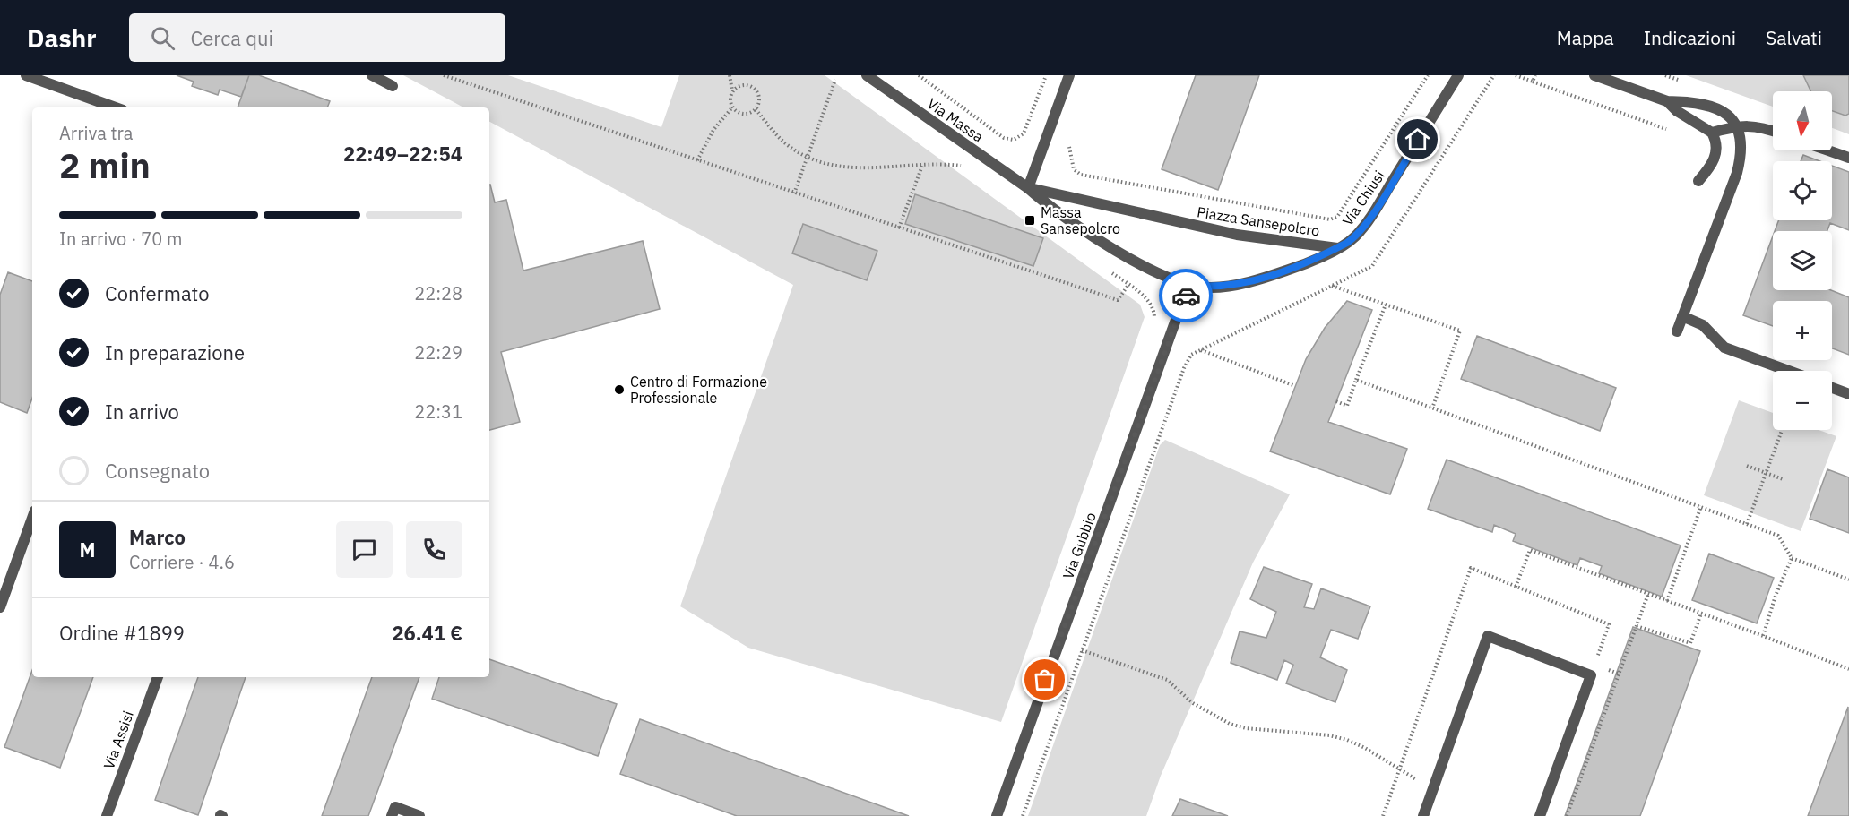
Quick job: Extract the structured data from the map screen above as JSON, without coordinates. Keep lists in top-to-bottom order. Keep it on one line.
{"streets":{"street":["Via Massa","Via Chiusi","Piazza Sansepolcro","Via Gubbio","Via Assisi"]},"crossings":[["Via Massa","Piazza Sansepolcro"],["Via Chiusi","Piazza Sansepolcro"],["Piazza Sansepolcro","Via Gubbio"]],"places":{"transit":["Massa Sansepolcro"],"other":["Centro di Formazione Professionale"]},"north":"bottom","page":{"header":"Dashr","search":"Cerca qui","nav":["Mappa","Indicazioni","Salvati"],"map_buttons":["+","−"],"heading":["2 min","Arriva tra","22:49–22:54"],"panel":["Marco","Corriere · 4.6","Ordine #1899","26.41 €"],"bar":"In arrivo · 70 m","list":[["Confermato","22:28"],["In preparazione","22:29"],["In arrivo","22:31"],"Consegnato"],"round":"M"}}
